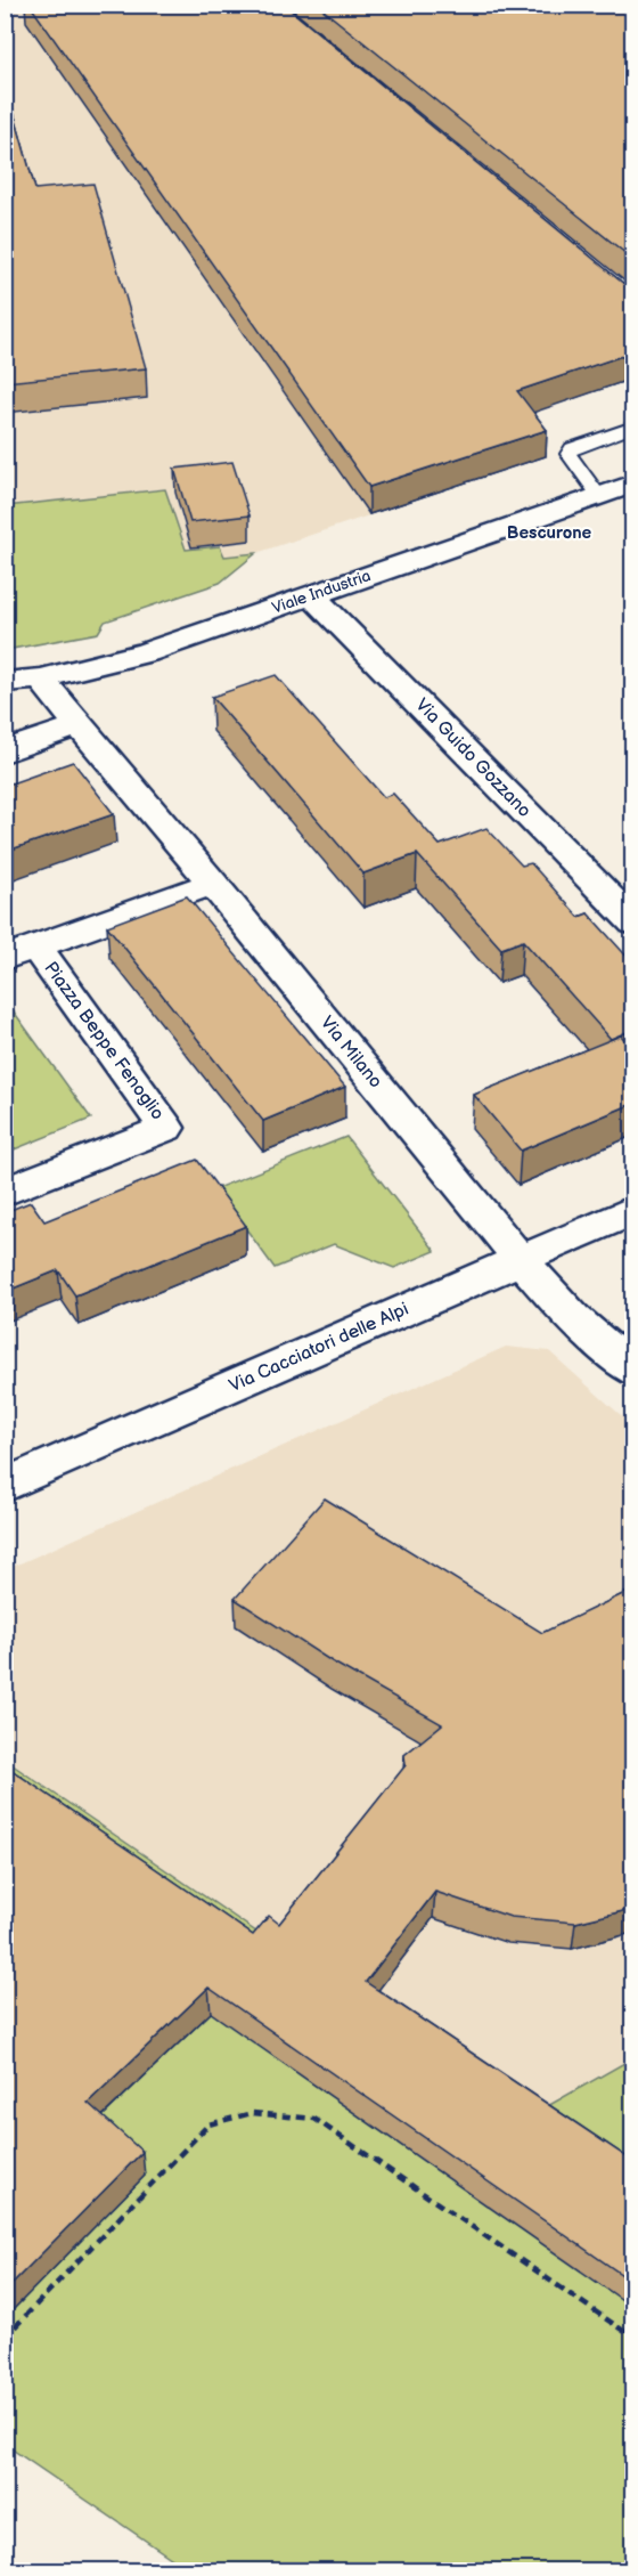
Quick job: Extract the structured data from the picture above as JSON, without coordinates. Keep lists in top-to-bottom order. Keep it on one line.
{"streets":{"street":["Viale Industria","Via Guido Gozzano","Piazza Beppe Fenoglio","Via Milano","Via Cacciatori delle Alpi"]},"crossings":[["Viale Industria","Via Guido Gozzano"],["Viale Industria","Via Milano"],["Piazza Beppe Fenoglio","Via Milano"],["Via Milano","Via Cacciatori delle Alpi"]],"districts":["Bescurone"]}
